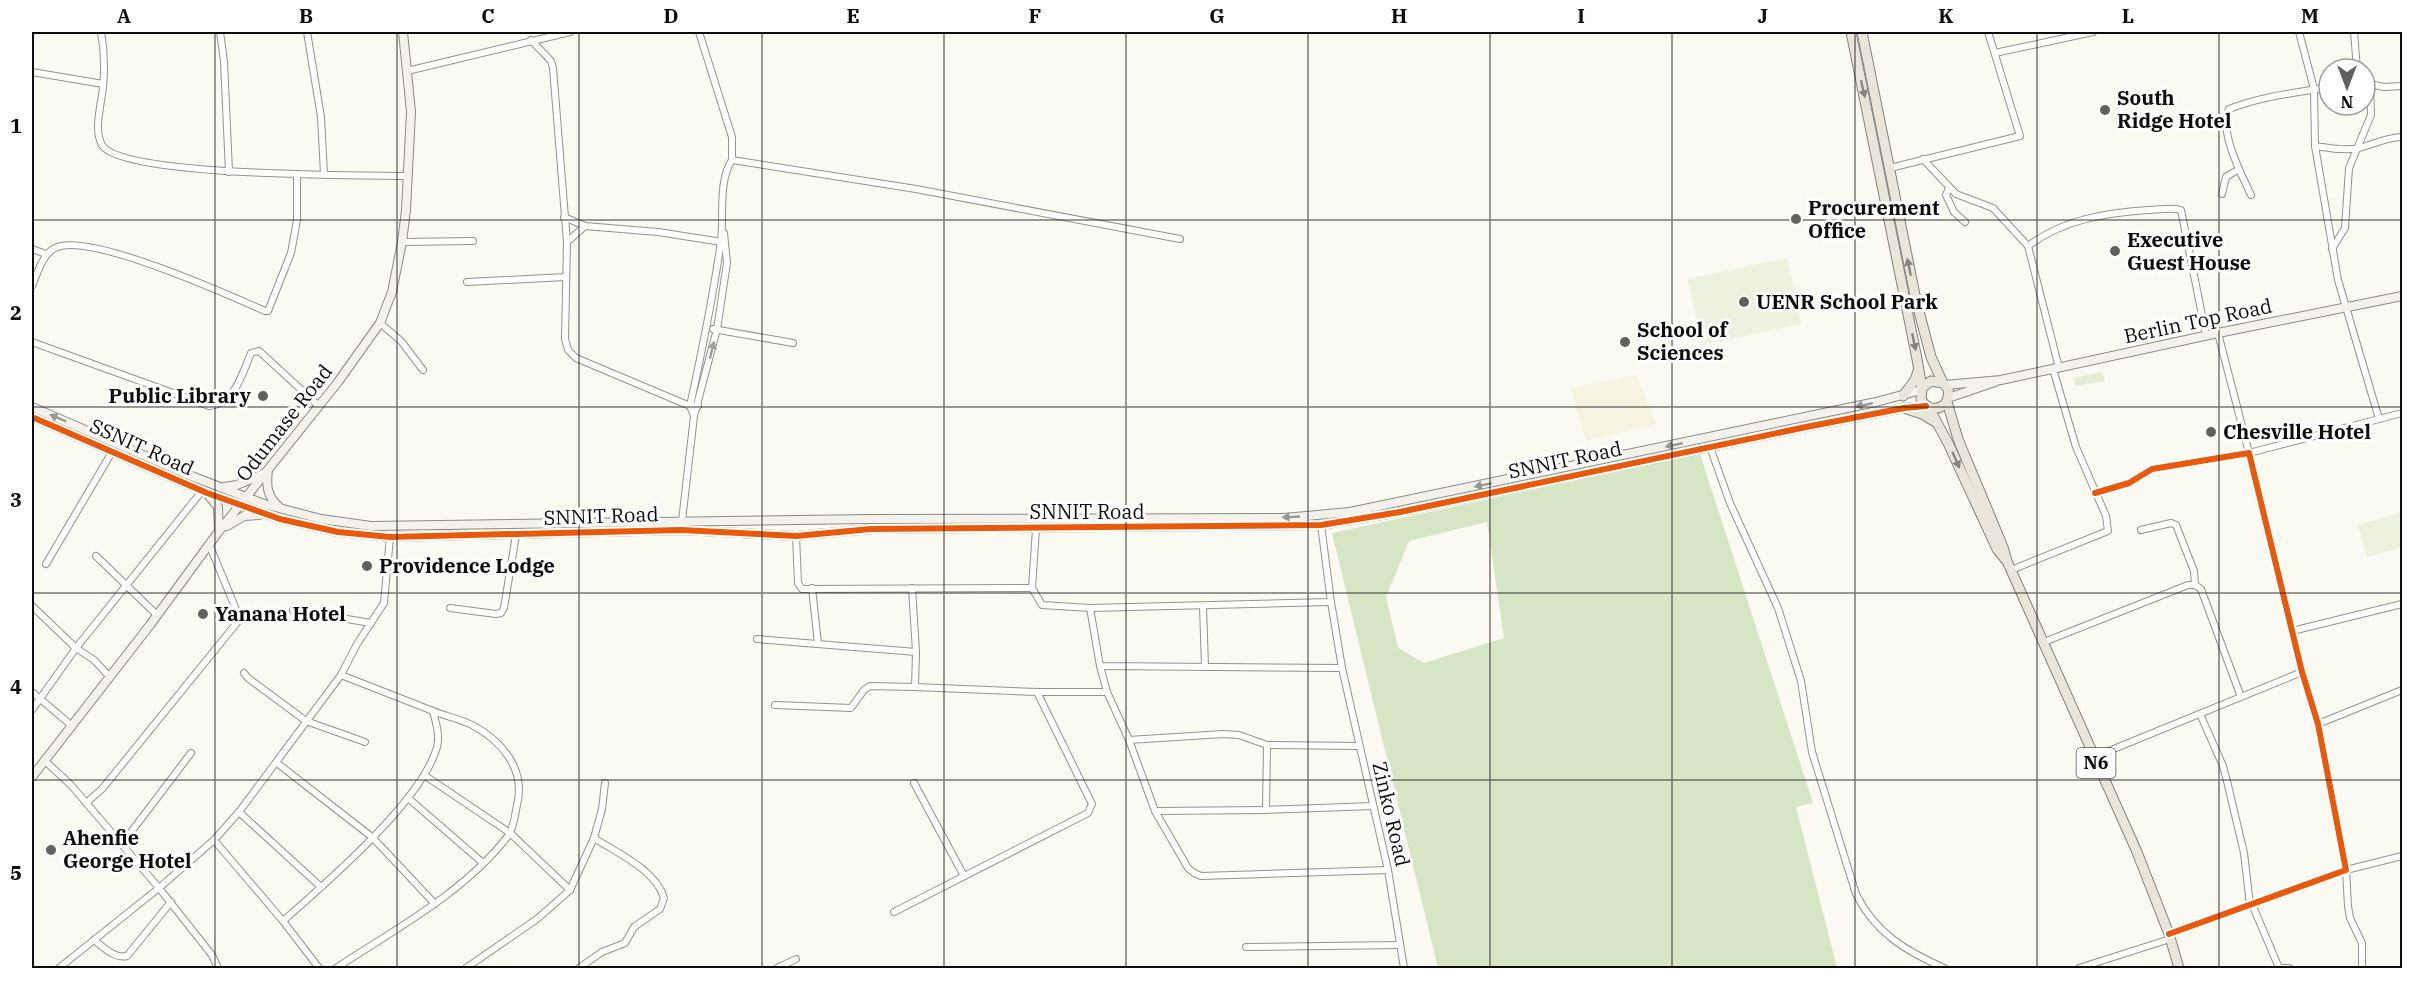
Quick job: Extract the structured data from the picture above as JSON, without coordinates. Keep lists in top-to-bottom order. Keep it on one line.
{"streets":{"main road":["N6"],"street":["Berlin Top Road","Odumase Road","SSNIT Road","SNNIT Road","Zinko Road"]},"crossings":[["Odumase Road","SSNIT Road"],["Odumase Road","SNNIT Road"],["SSNIT Road","SNNIT Road"],["SNNIT Road","N6"],["SNNIT Road","Zinko Road"]],"places":["South Ridge Hotel","Procurement Office","Executive Guest House","UENR School Park","School of Sciences","Public Library","Chesville Hotel","Providence Lodge","Yanana Hotel","Ahenfie George Hotel"],"north":"bottom","grid":{"columns":["A","B","C","D","E","F","G","H","I","J","K","L","M"],"rows":["1","2","3","4","5"]}}
